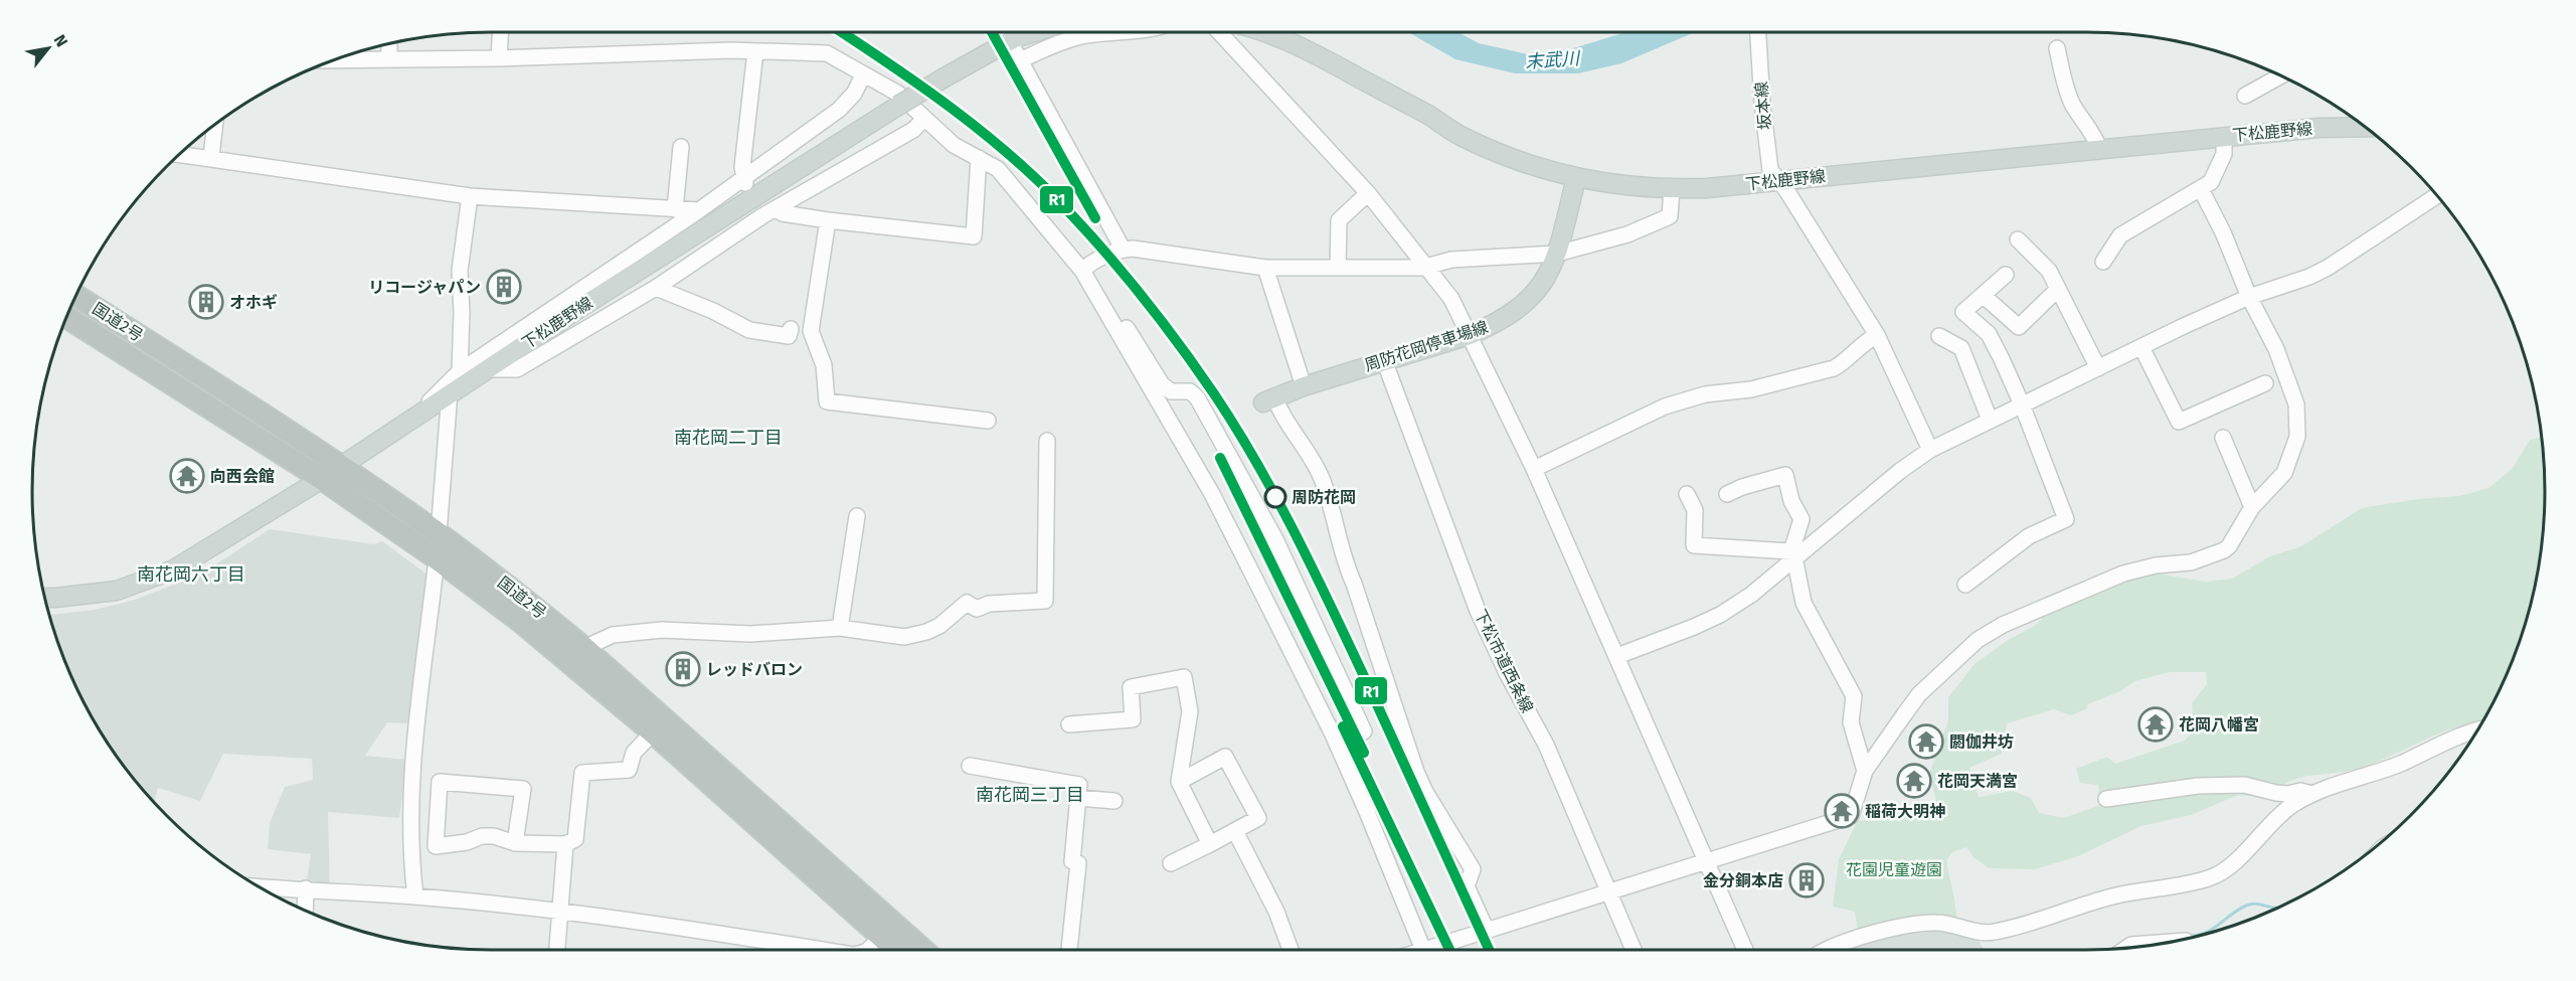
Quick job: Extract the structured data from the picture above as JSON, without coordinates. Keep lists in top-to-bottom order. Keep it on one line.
{"streets":{"highway":["国道2号"],"main road":["下松鹿野線","周防花岡停車場線"],"street":["坂本線","下松市道西条線"]},"crossings":[["坂本線","下松鹿野線"],["下松鹿野線","国道2号"],["下松鹿野線","周防花岡停車場線"],["周防花岡停車場線","下松市道西条線"]],"districts":["南花岡二丁目","南花岡六丁目","南花岡三丁目"],"water":["末武川"],"parks":["花園児童遊園"],"places":{"building":["リコージャパン","オホギ","レッドバロン","金分銅本店"],"temple":["向西会館","花岡八幡宮","閼伽井坊","花岡天満宮","稲荷大明神"],"other":["周防花岡"]},"lines":["transit line R1"],"north":"top right"}
